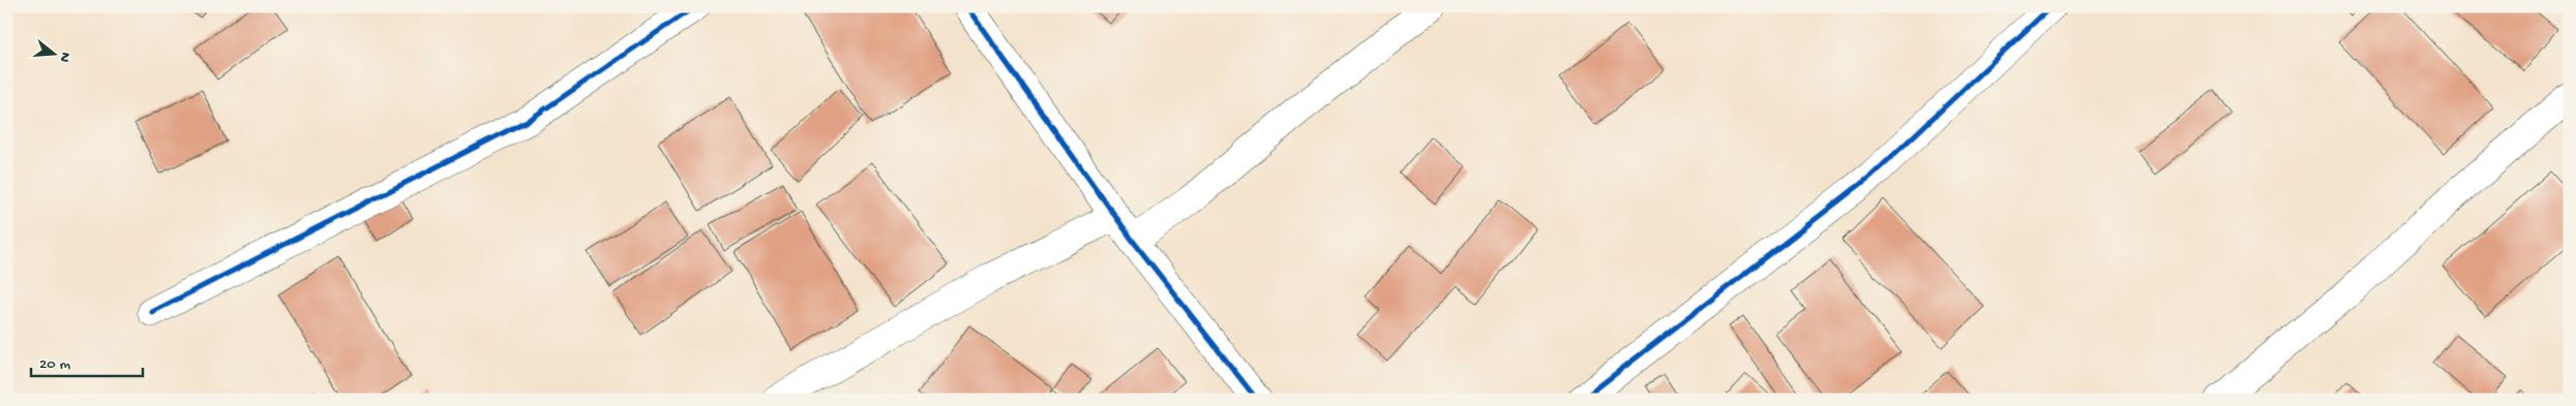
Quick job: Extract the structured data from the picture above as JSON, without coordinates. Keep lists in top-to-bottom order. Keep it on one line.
{"scale_bar":"20 m","north":"right"}
